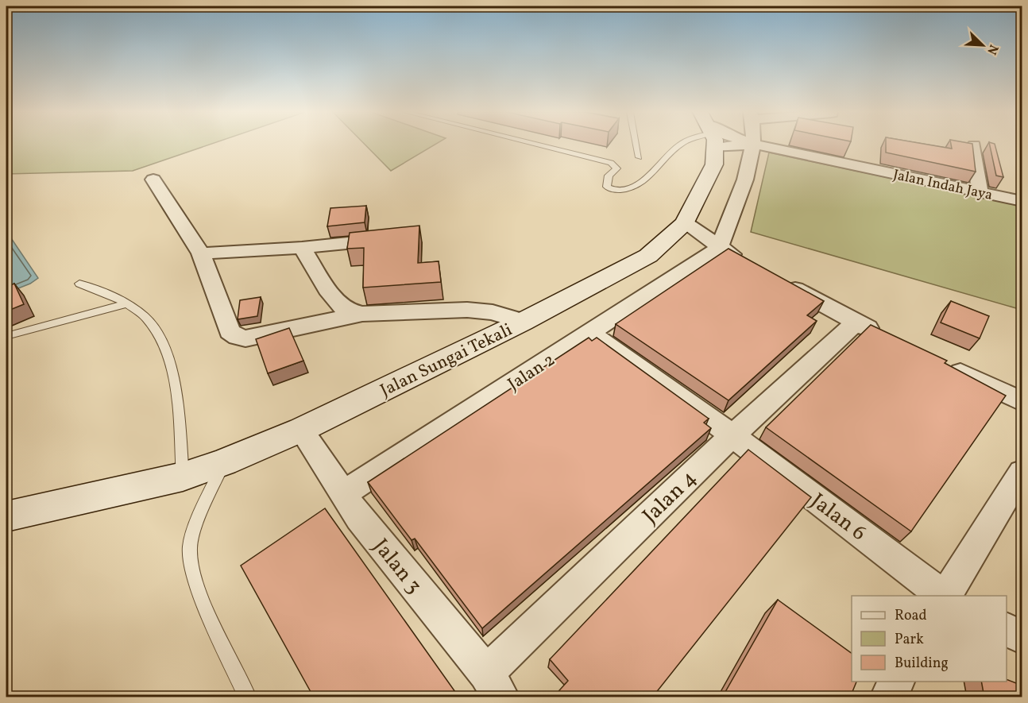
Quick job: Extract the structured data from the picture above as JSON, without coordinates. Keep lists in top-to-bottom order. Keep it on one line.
{"streets":{"street":["Jalan Indah Jaya","Jalan Sungai Tekali","Jalan 2","Jalan 4","Jalan 6","Jalan 3"]},"crossings":[["Jalan Sungai Tekali","Jalan 3"],["Jalan 2","Jalan 6"],["Jalan 2","Jalan 3"],["Jalan 4","Jalan 6"],["Jalan 4","Jalan 3"]],"legend":["Road","Park","Building"],"north":"bottom right"}
